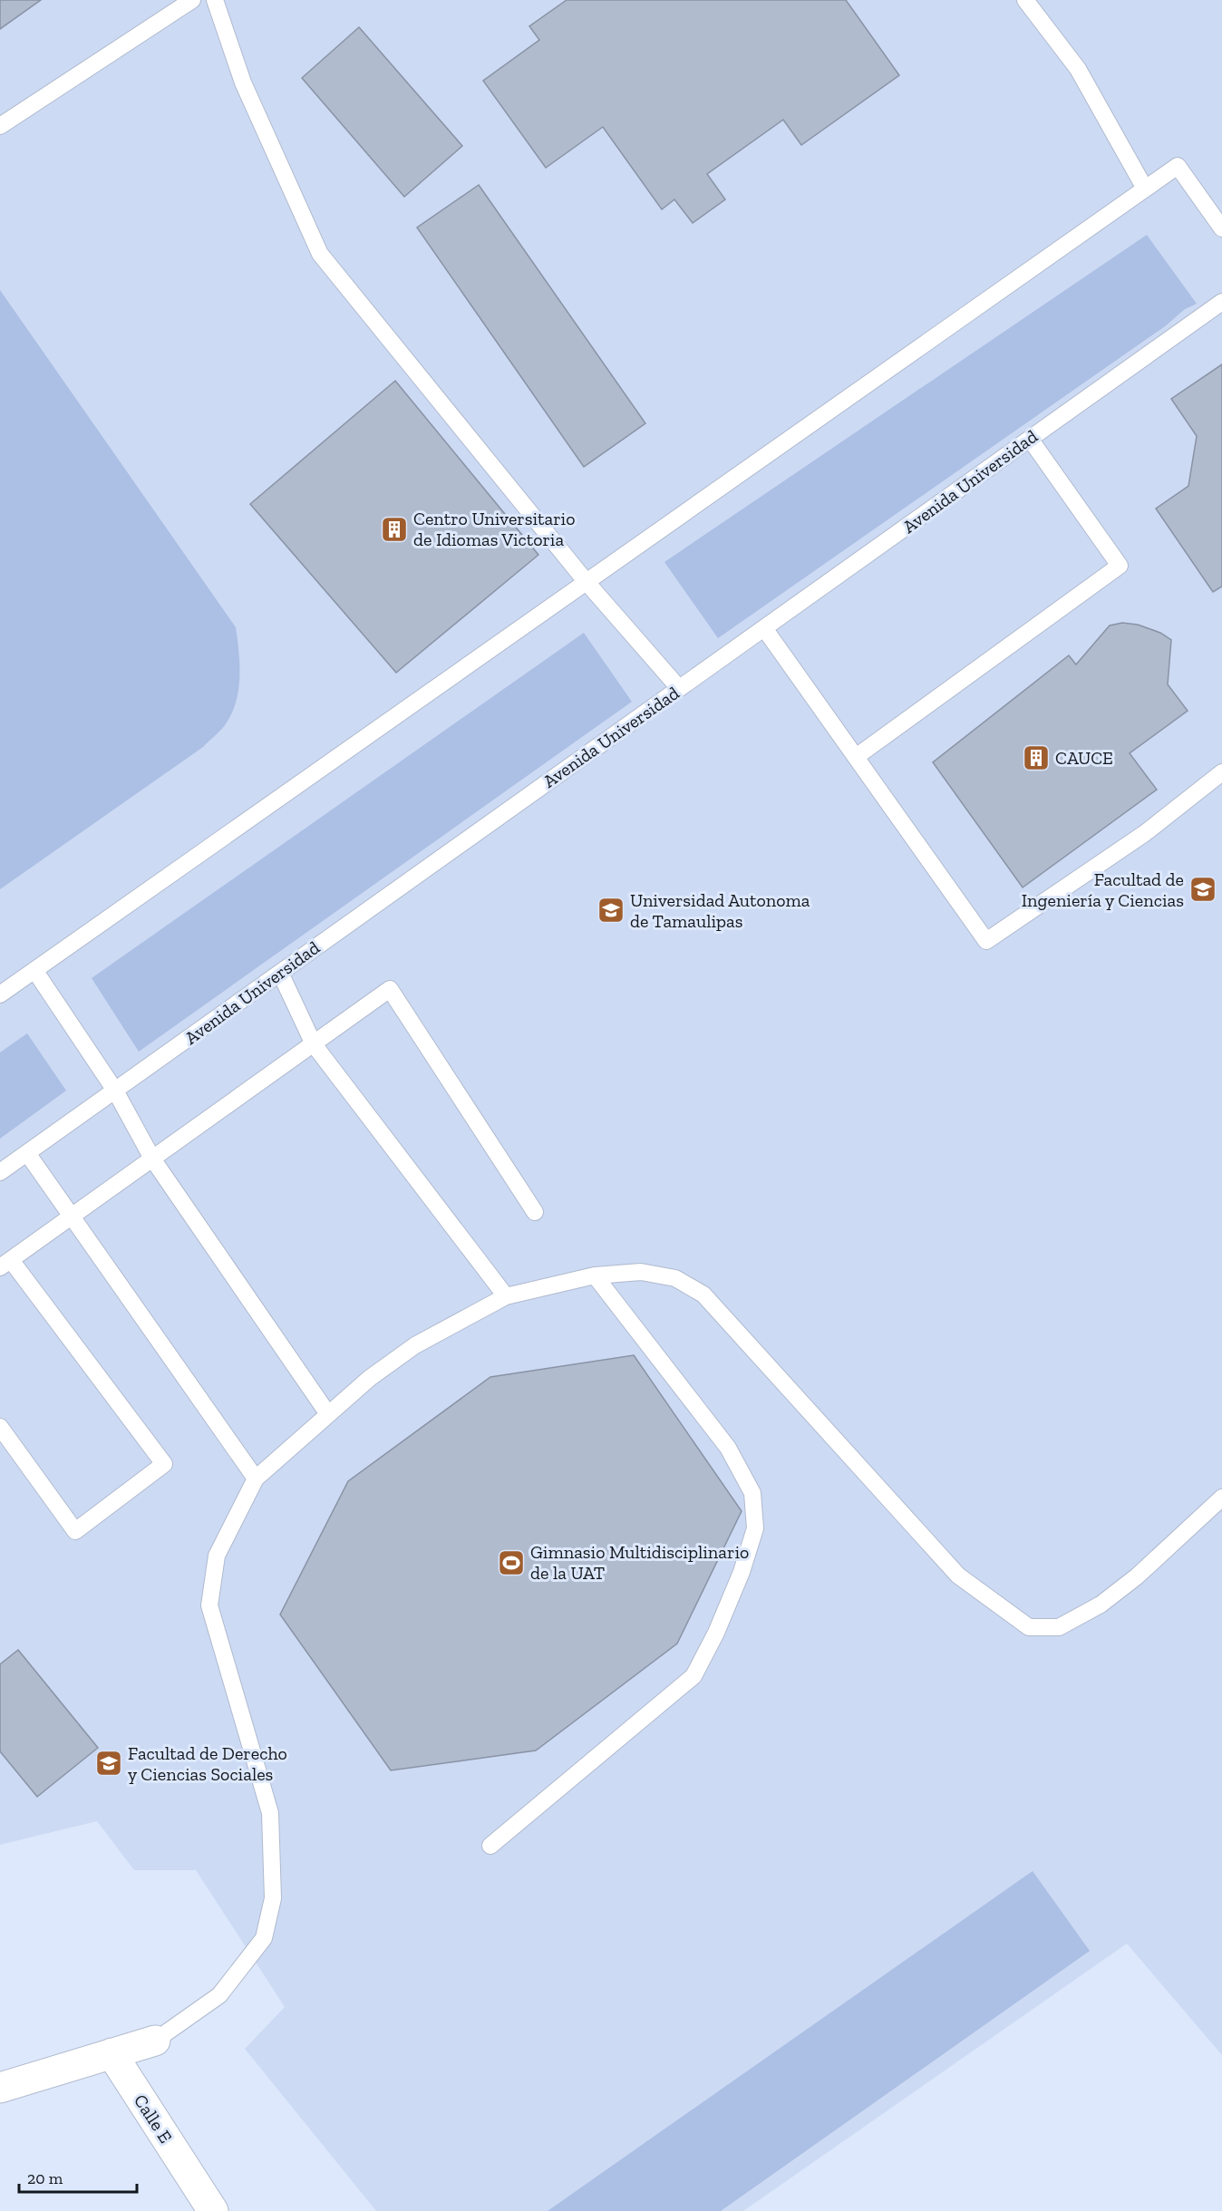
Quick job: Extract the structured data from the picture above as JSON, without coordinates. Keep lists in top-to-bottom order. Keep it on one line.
{"streets":{"street":["Calle E"],"lane":["Avenida Universidad"]},"places":{"building":["Centro Universitario de Idiomas Victoria","CAUCE"],"school or university":["Facultad de Ingeniería y Ciencias","Universidad Autonoma de Tamaulipas","Facultad de Derecho y Ciencias Sociales"],"sports":["Gimnasio Multidisciplinario de la UAT"]},"scale_bar":"20 m"}
